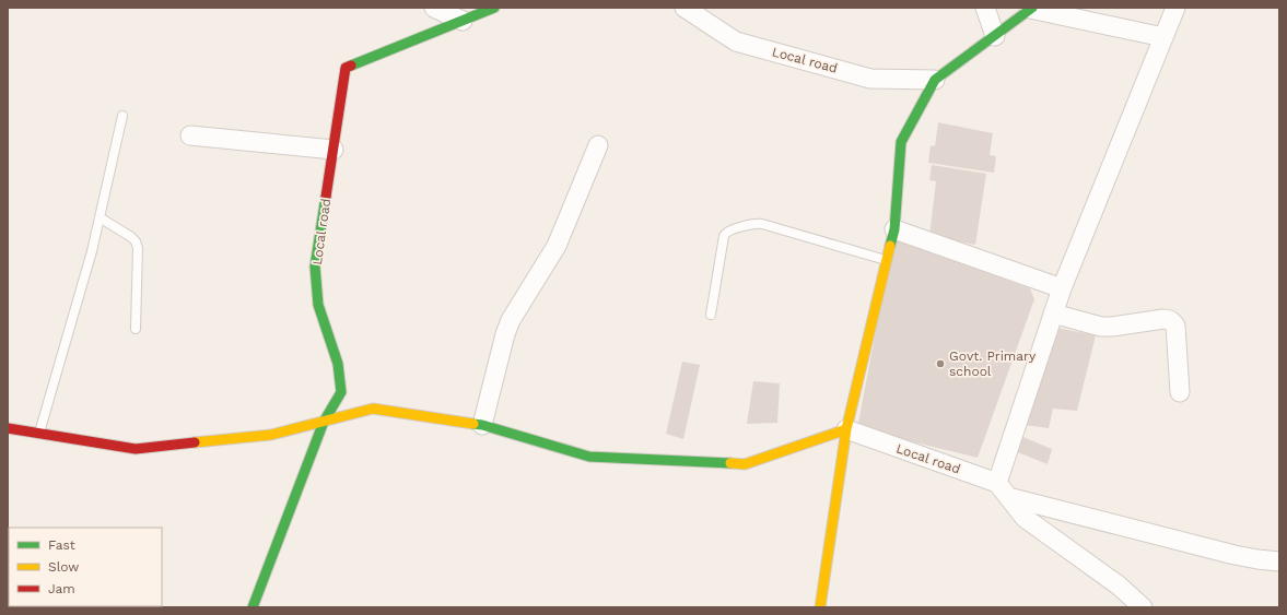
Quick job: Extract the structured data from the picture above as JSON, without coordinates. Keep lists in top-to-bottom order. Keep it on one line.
{"streets":{"street":["Local road"]},"places":["Govt. Primary school"],"legend":["Fast","Slow","Jam"]}
